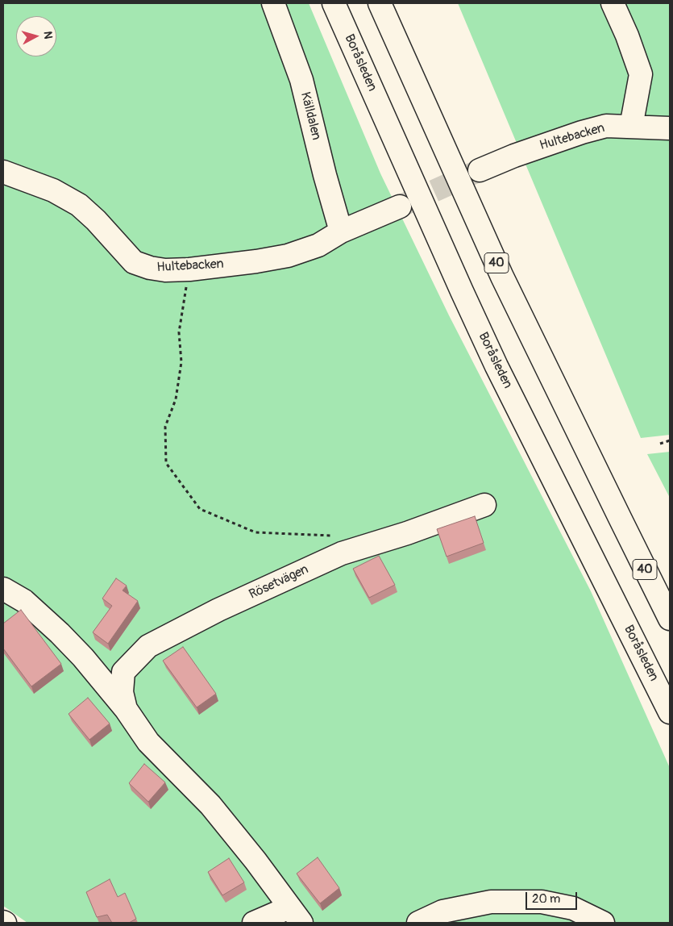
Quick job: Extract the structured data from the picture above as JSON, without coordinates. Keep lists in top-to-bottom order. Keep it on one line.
{"streets":{"main road":["Boråsleden","Källdalen","Hultebacken","40","Rösetvägen"]},"crossings":[["Källdalen","Hultebacken"]],"scale_bar":"20 m","north":"right"}
